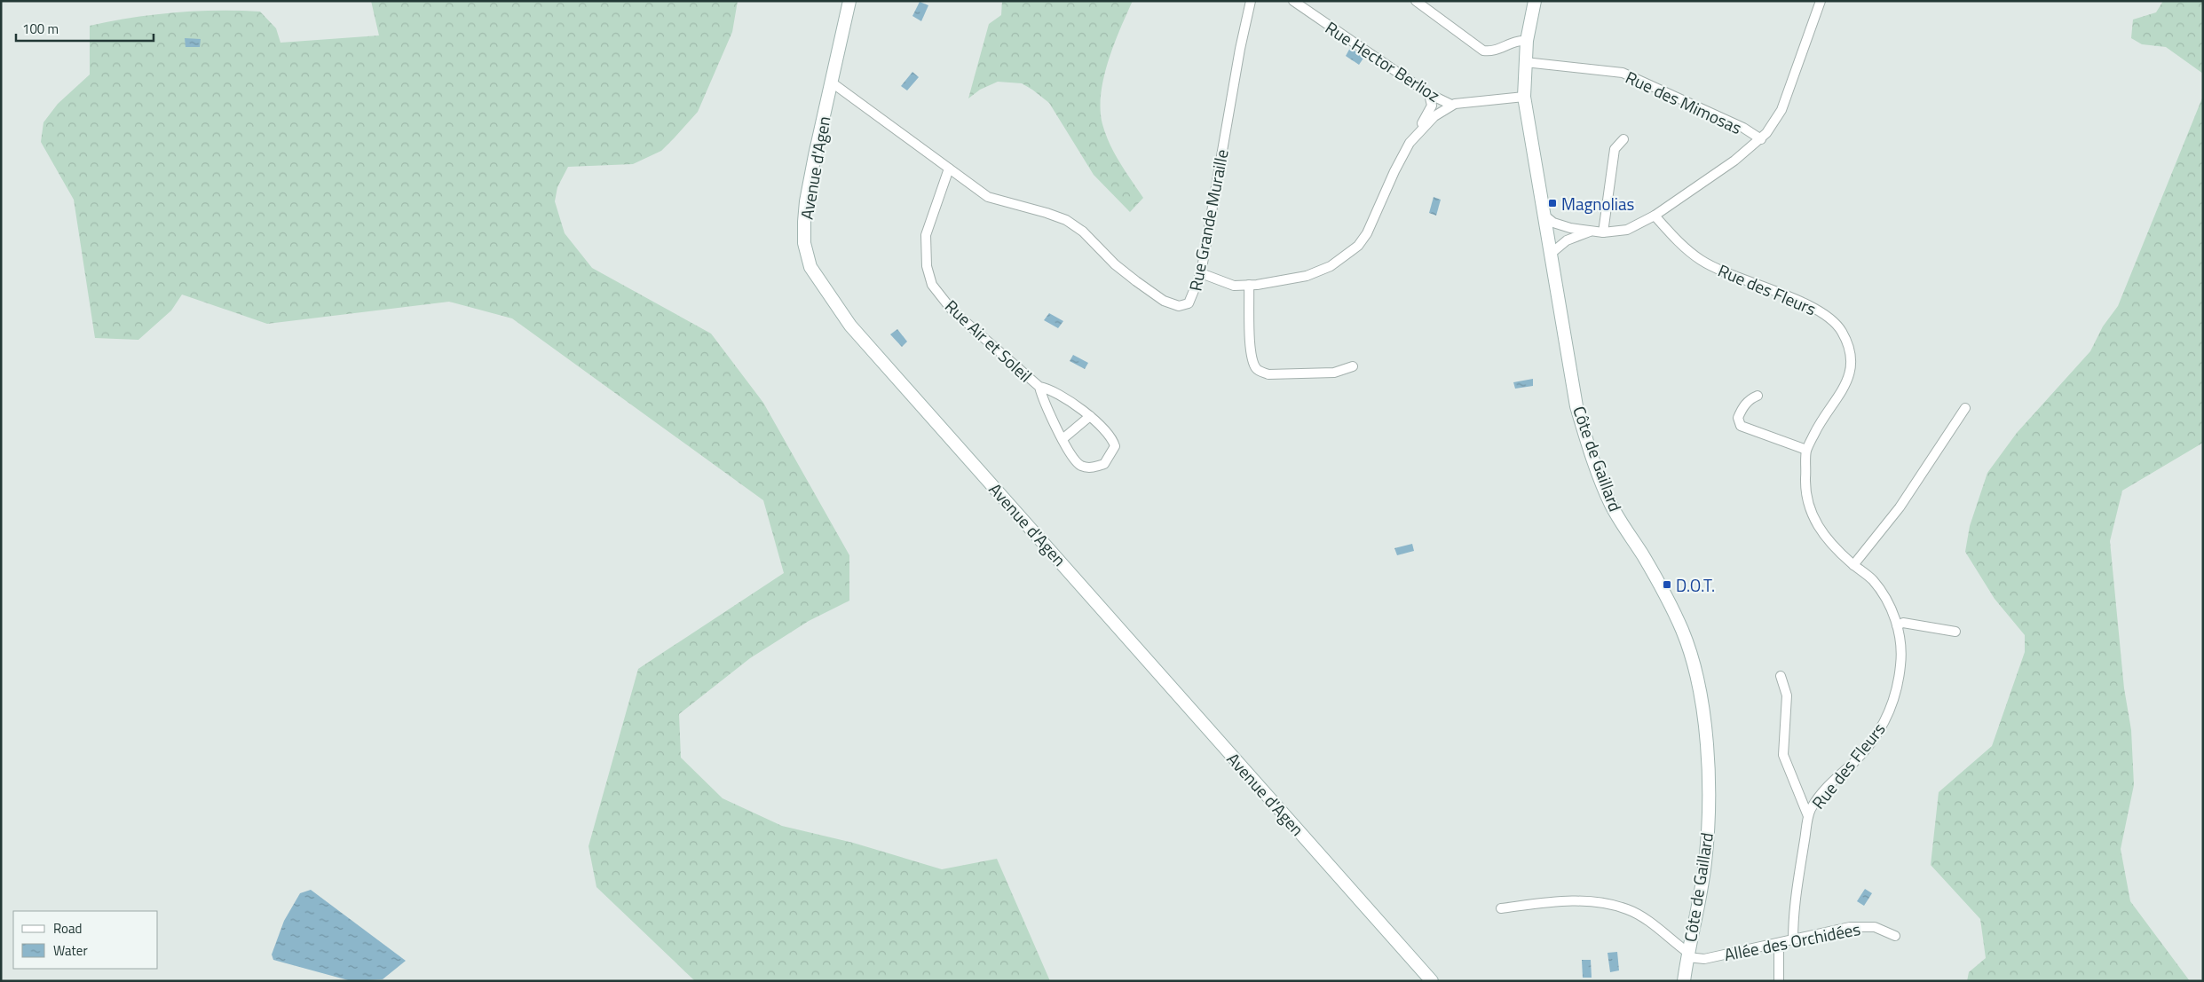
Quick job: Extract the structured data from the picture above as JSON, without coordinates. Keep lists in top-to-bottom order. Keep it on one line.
{"streets":{"main road":["Avenue d'Agen","Côte de Gaillard"],"street":["Rue Hector Berlioz","Rue des Mimosas","Rue Grande Muraille","Rue des Fleurs","Rue Air et Soleil","Allée des Orchidées"]},"crossings":[["Rue des Mimosas","Côte de Gaillard"],["Avenue d'Agen","Rue Grande Muraille"],["Rue Grande Muraille","Rue Air et Soleil"],["Rue des Fleurs","Allée des Orchidées"],["Côte de Gaillard","Allée des Orchidées"]],"places":{"transit":["Magnolias","D.O.T."]},"legend":["Road","Water"],"scale_bar":"100 m"}
